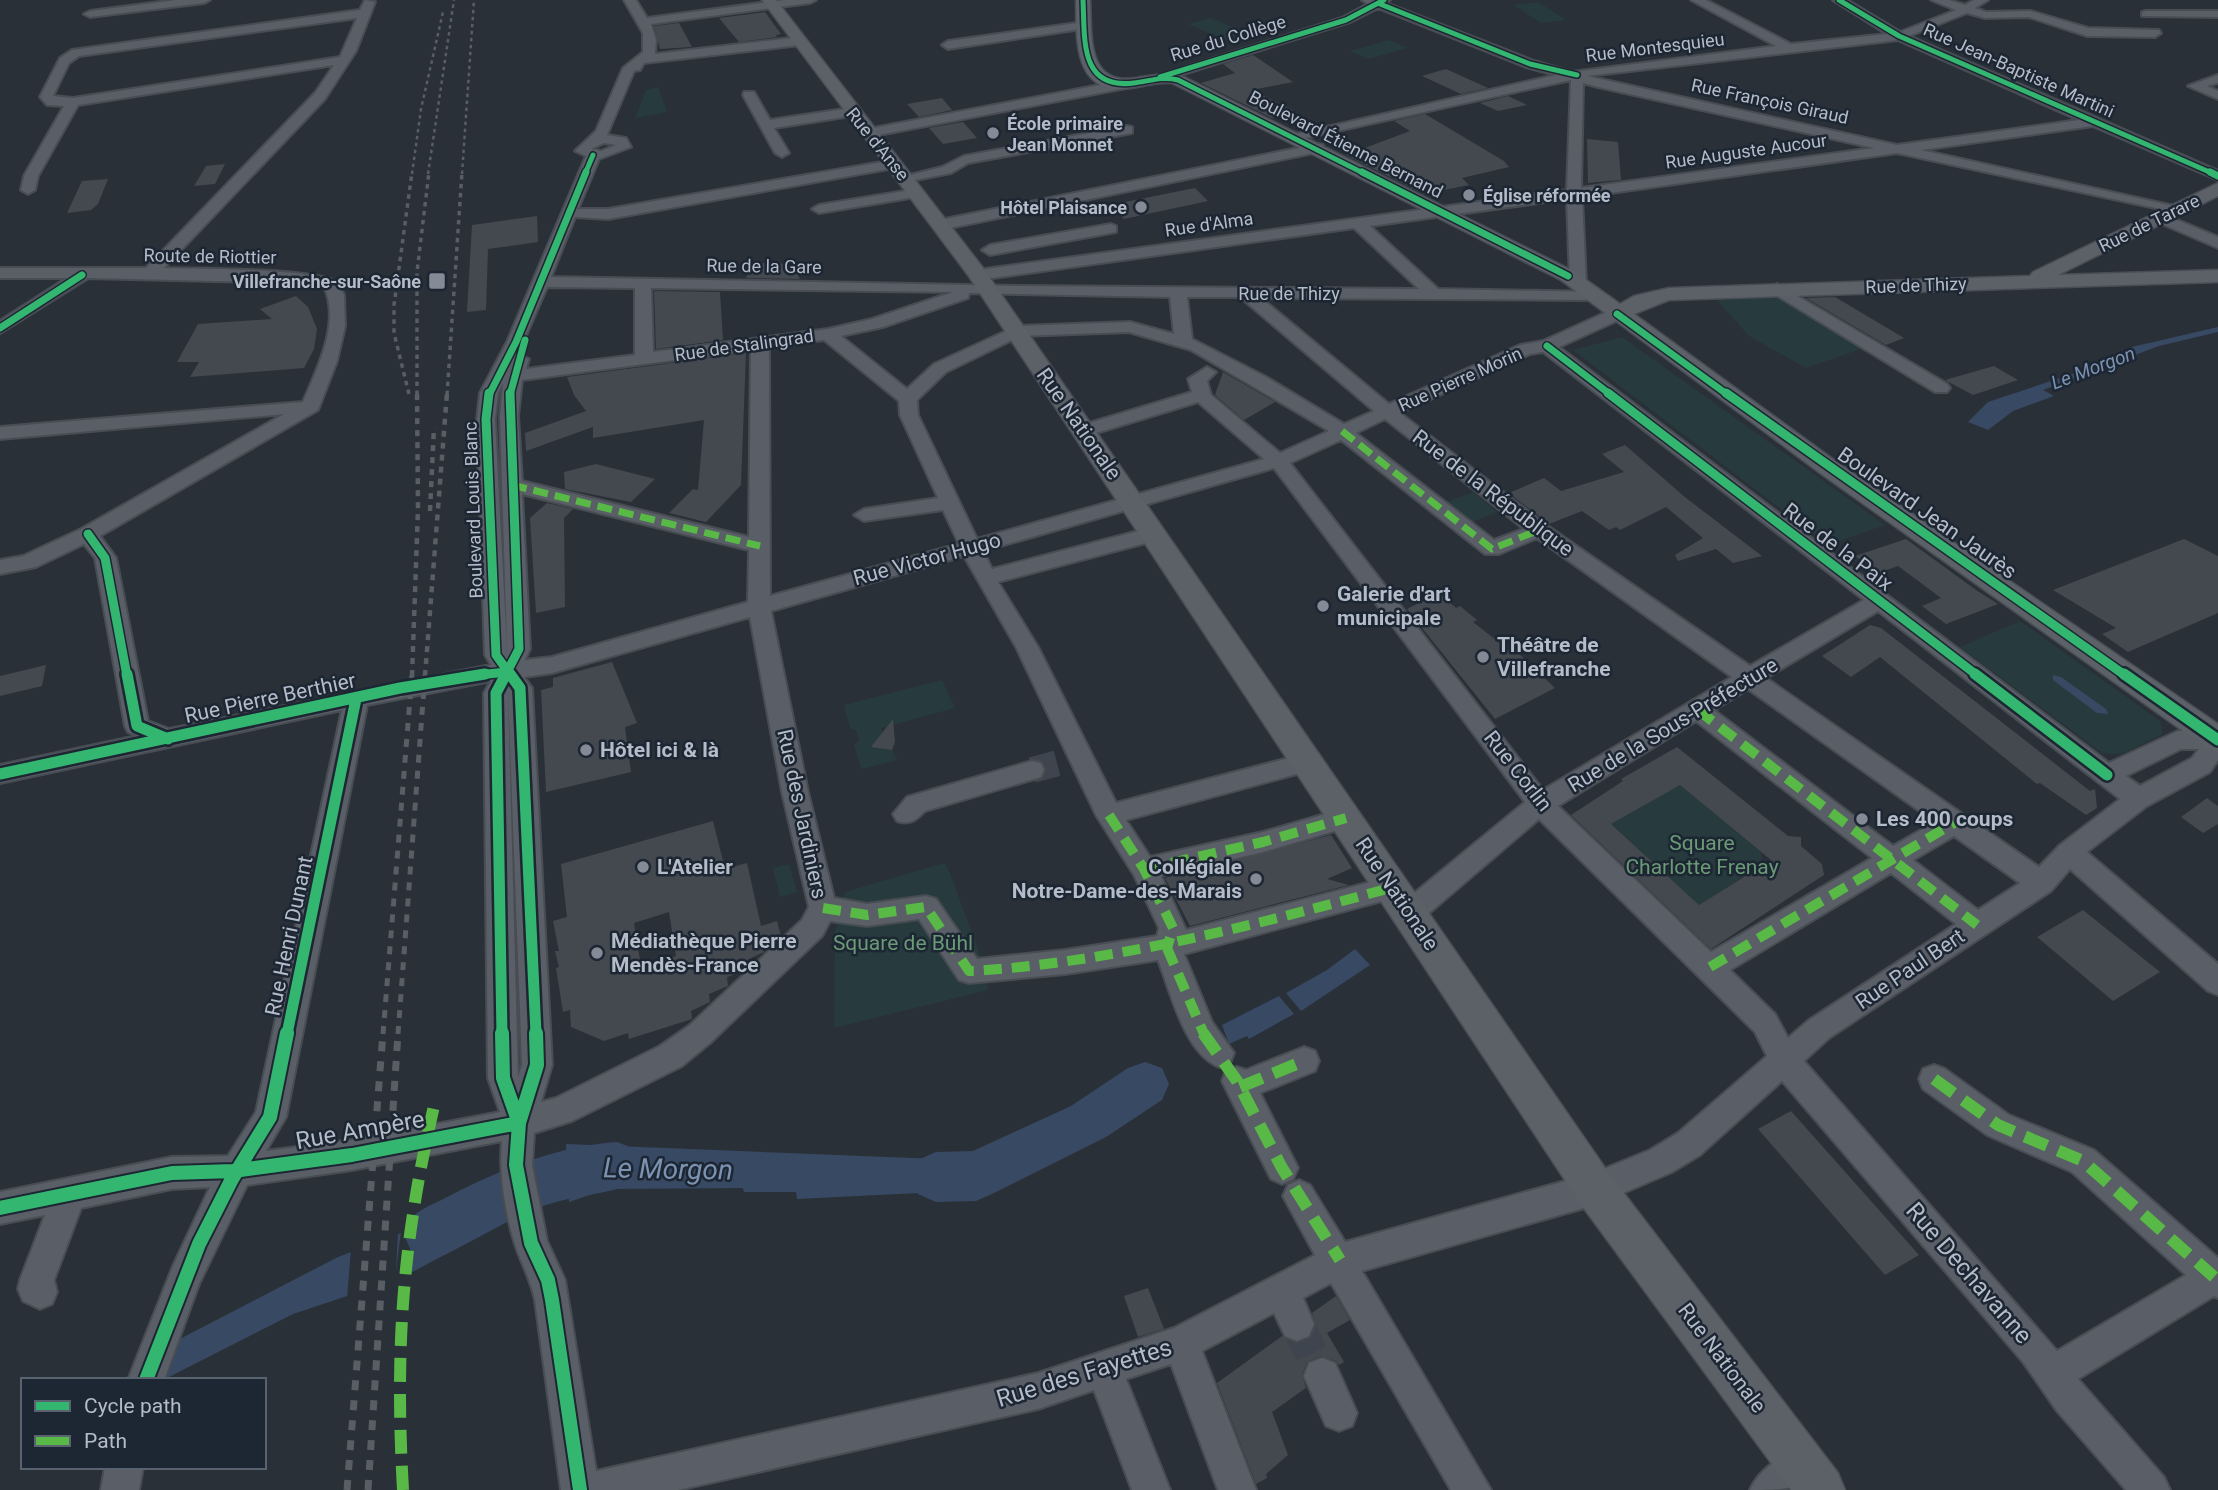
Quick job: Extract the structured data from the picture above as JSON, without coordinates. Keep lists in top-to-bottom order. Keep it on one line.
{"streets":{"main road":["Rue d'Anse","Boulevard Étienne Bernand","Rue de Tarare","Rue de Thizy","Rue Nationale","Boulevard Jean Jaurès"],"street":["Rue du Collège","Rue Montesquieu","Rue Jean-Baptiste Martini","Rue François Giraud","Rue Auguste Aucour","Rue d'Alma","Route de Riottier","Rue de la Gare","Rue de Stalingrad","Rue Pierre Morin","Rue de la République","Boulevard Louis Blanc","Rue de la Paix","Rue Victor Hugo","Rue Pierre Berthier","Rue de la Sous-Préfecture","Rue Corlin","Rue des Jardiniers","Rue Henri Dunant","Rue Paul Bert","Rue Ampère","Rue Dechavanne","Rue des Fayettes"]},"crossings":[["Rue du Collège","Rue François Giraud"],["Rue du Collège","Boulevard Étienne Bernand"],["Rue Montesquieu","Rue Jean-Baptiste Martini"],["Rue Montesquieu","Rue François Giraud"],["Rue Montesquieu","Boulevard Étienne Bernand"],["Rue Jean-Baptiste Martini","Rue Auguste Aucour"],["Rue François Giraud","Rue Auguste Aucour"],["Rue François Giraud","Rue de Tarare"],["Rue d'Anse","Rue d'Alma"],["Rue d'Anse","Rue de la Gare"],["Rue d'Anse","Rue de Thizy"],["Rue d'Anse","Rue de Stalingrad"],["Rue d'Anse","Rue Nationale"],["Boulevard Étienne Bernand","Rue Auguste Aucour"],["Boulevard Étienne Bernand","Rue d'Alma"],["Boulevard Étienne Bernand","Rue de Thizy"],["Boulevard Étienne Bernand","Rue Pierre Morin"],["Boulevard Étienne Bernand","Boulevard Jean Jaurès"],["Rue Auguste Aucour","Rue d'Alma"],["Rue de Tarare","Rue de Thizy"],["Rue d'Alma","Rue de la Gare"],["Rue d'Alma","Rue de Thizy"],["Rue d'Alma","Rue de Stalingrad"],["Rue d'Alma","Rue Nationale"],["Rue de la Gare","Rue de Thizy"],["Rue de la Gare","Rue de Stalingrad"],["Rue de la Gare","Rue Nationale"],["Rue de la Gare","Boulevard Louis Blanc"],["Rue de Thizy","Rue de Stalingrad"],["Rue de Thizy","Rue Pierre Morin"],["Rue de Thizy","Rue Nationale"],["Rue de Thizy","Rue de la République"],["Rue de Thizy","Boulevard Jean Jaurès"],["Rue de Stalingrad","Rue Nationale"],["Rue de Stalingrad","Boulevard Louis Blanc"],["Rue de Stalingrad","Rue des Jardiniers"],["Rue Pierre Morin","Rue de la République"],["Rue Pierre Morin","Boulevard Jean Jaurès"],["Rue Pierre Morin","Rue de la Paix"],["Rue Pierre Morin","Rue Victor Hugo"],["Rue Nationale","Rue Victor Hugo"],["Rue Nationale","Rue de la Sous-Préfecture"],["Rue Nationale","Rue Paul Bert"],["Rue Nationale","Rue des Fayettes"],["Rue de la République","Rue de la Sous-Préfecture"],["Rue de la République","Rue Paul Bert"],["Boulevard Louis Blanc","Rue Victor Hugo"],["Boulevard Louis Blanc","Rue Pierre Berthier"],["Boulevard Louis Blanc","Rue des Jardiniers"],["Boulevard Louis Blanc","Rue Ampère"],["Boulevard Jean Jaurès","Rue Paul Bert"],["Rue de la Paix","Rue de la Sous-Préfecture"],["Rue de la Paix","Rue Paul Bert"],["Rue Victor Hugo","Rue Pierre Berthier"],["Rue Victor Hugo","Rue Corlin"],["Rue Victor Hugo","Rue des Jardiniers"],["Rue Pierre Berthier","Rue Henri Dunant"],["Rue de la Sous-Préfecture","Rue Corlin"],["Rue Corlin","Rue Paul Bert"],["Rue Corlin","Rue Dechavanne"],["Rue des Jardiniers","Rue Ampère"],["Rue Henri Dunant","Rue Ampère"],["Rue Paul Bert","Rue Dechavanne"],["Rue Paul Bert","Rue des Fayettes"]],"water":["Le Morgon"],"parks":["Square Charlotte Frenay","Square de Bühl"],"places":{"other":["École primaire Jean Monnet","Église réformée","Hôtel Plaisance","Galerie d'art municipale","Théâtre de Villefranche","Hôtel ici & là","Les 400 coups","L'Atelier","Collégiale Notre-Dame-des-Marais","Médiathèque Pierre Mendès-France"],"transit":["Villefranche-sur-Saône"]},"legend":["Cycle path","Path"]}
